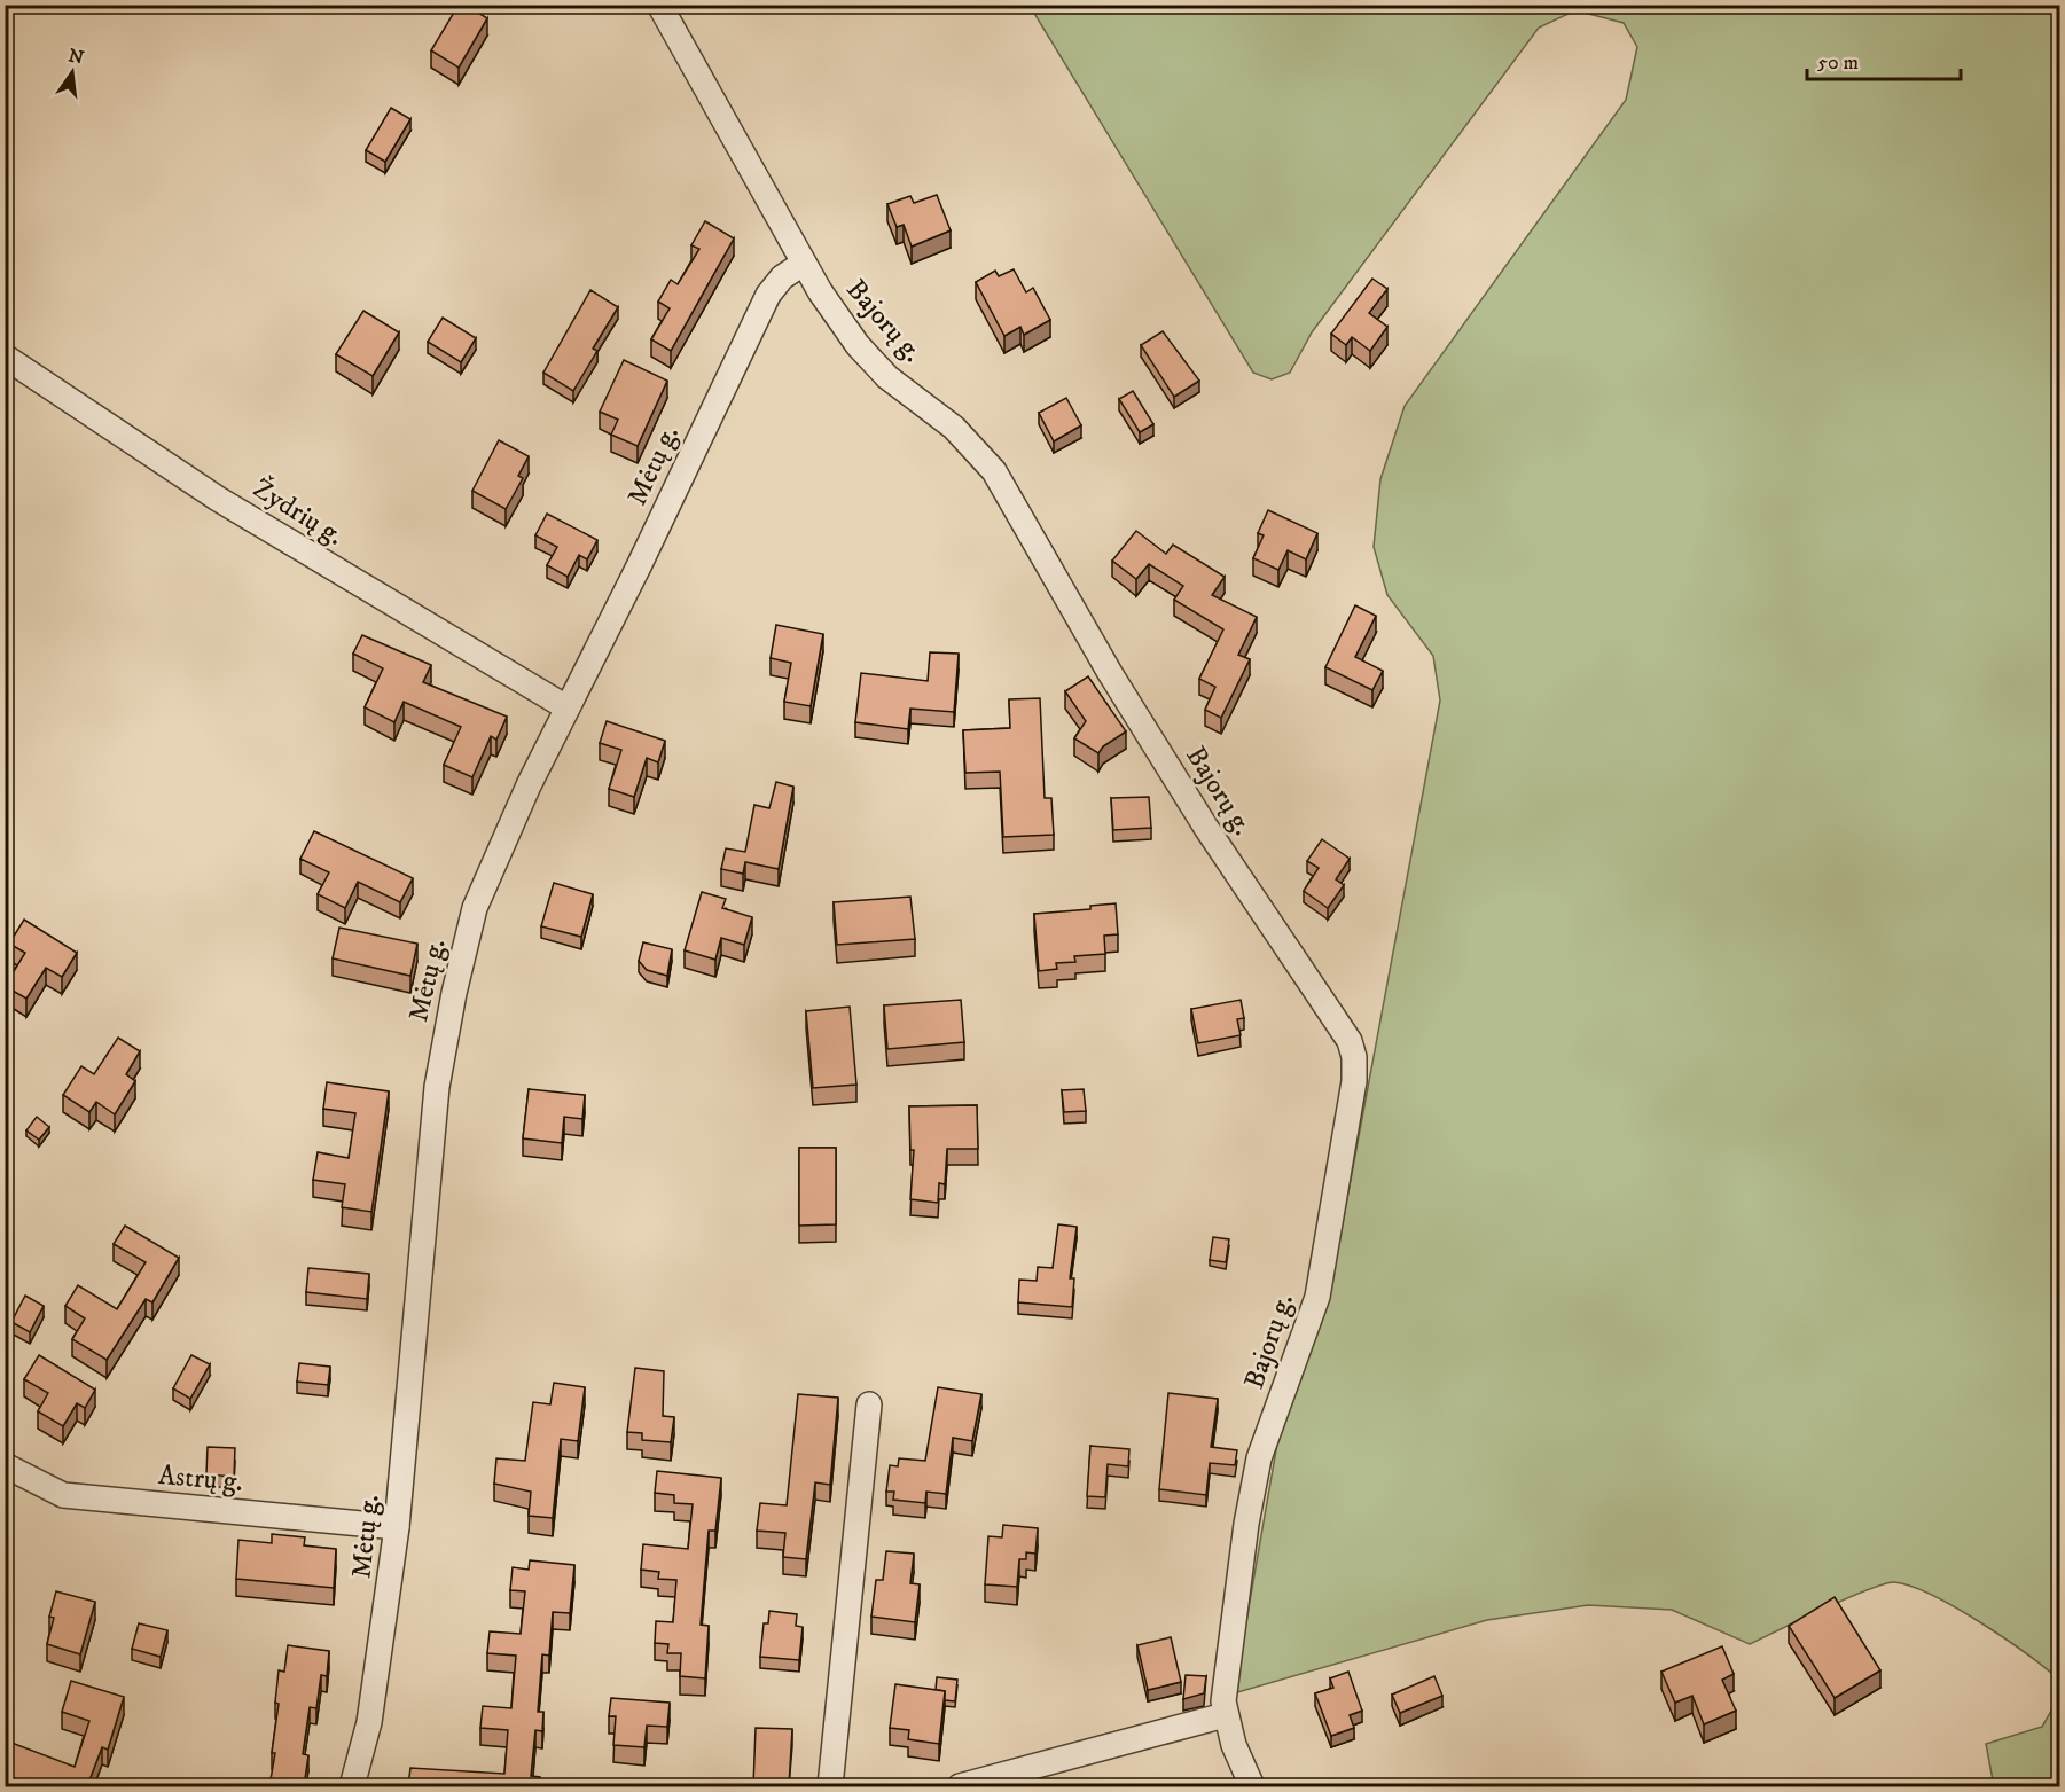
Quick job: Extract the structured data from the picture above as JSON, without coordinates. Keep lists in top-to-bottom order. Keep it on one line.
{"streets":{"street":["Bajorų g.","Mėtų g.","Žydrių g.","Astrų g."]},"crossings":[["Bajorų g.","Mėtų g."],["Mėtų g.","Žydrių g."],["Mėtų g.","Astrų g."]],"scale_bar":"50 m","north":"top"}
